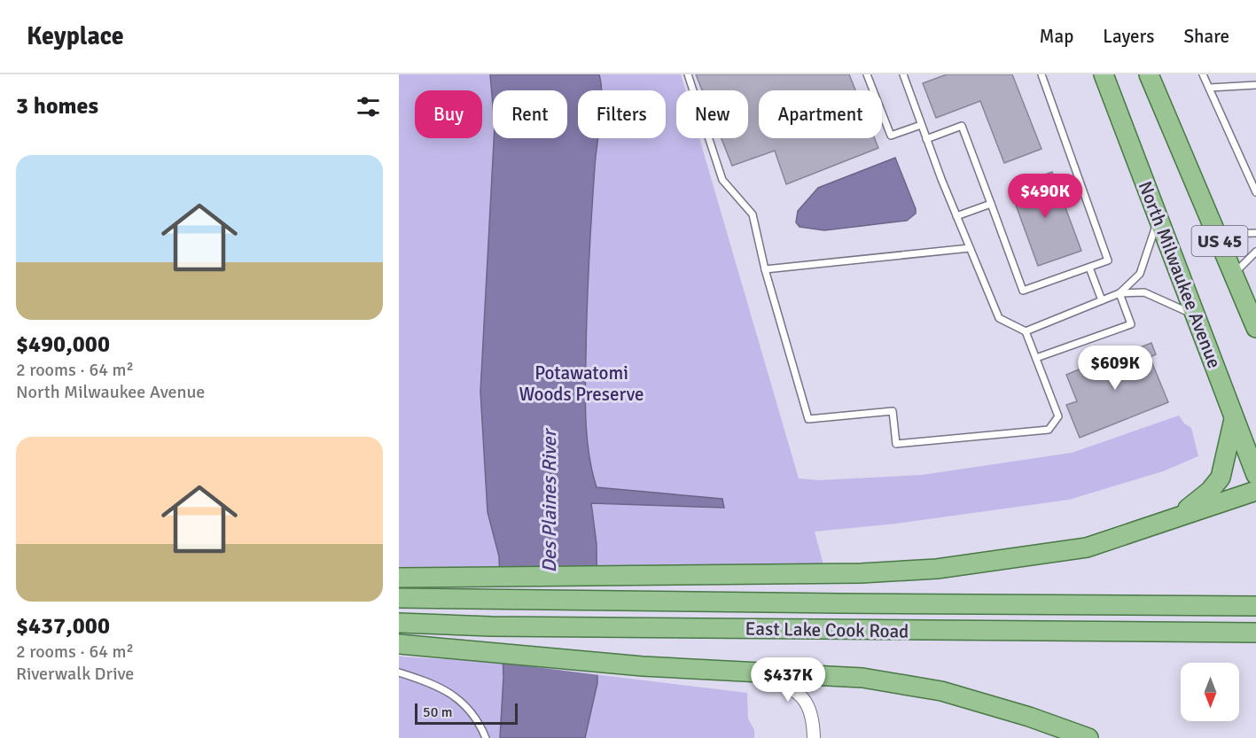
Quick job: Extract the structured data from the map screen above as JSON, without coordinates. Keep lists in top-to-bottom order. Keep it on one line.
{"streets":{"main road":["US 45","North Milwaukee Avenue","East Lake Cook Road"]},"water":["Des Plaines River"],"parks":["Potawatomi Woods Preserve"],"scale_bar":"50 m","north":"bottom","page":{"header":"Keyplace","nav":["Map","Layers","Share"],"heading":"3 homes","chip":["Buy","Rent","Filters","New","Apartment"],"list":[{"name":"$490,000","note":"2 rooms · 64 m² · North Milwaukee Avenue"},{"name":"$437,000","note":"2 rooms · 64 m² · Riverwalk Drive"}],"price":["$490K","$609K","$437K"],"scale":"50 m"}}
